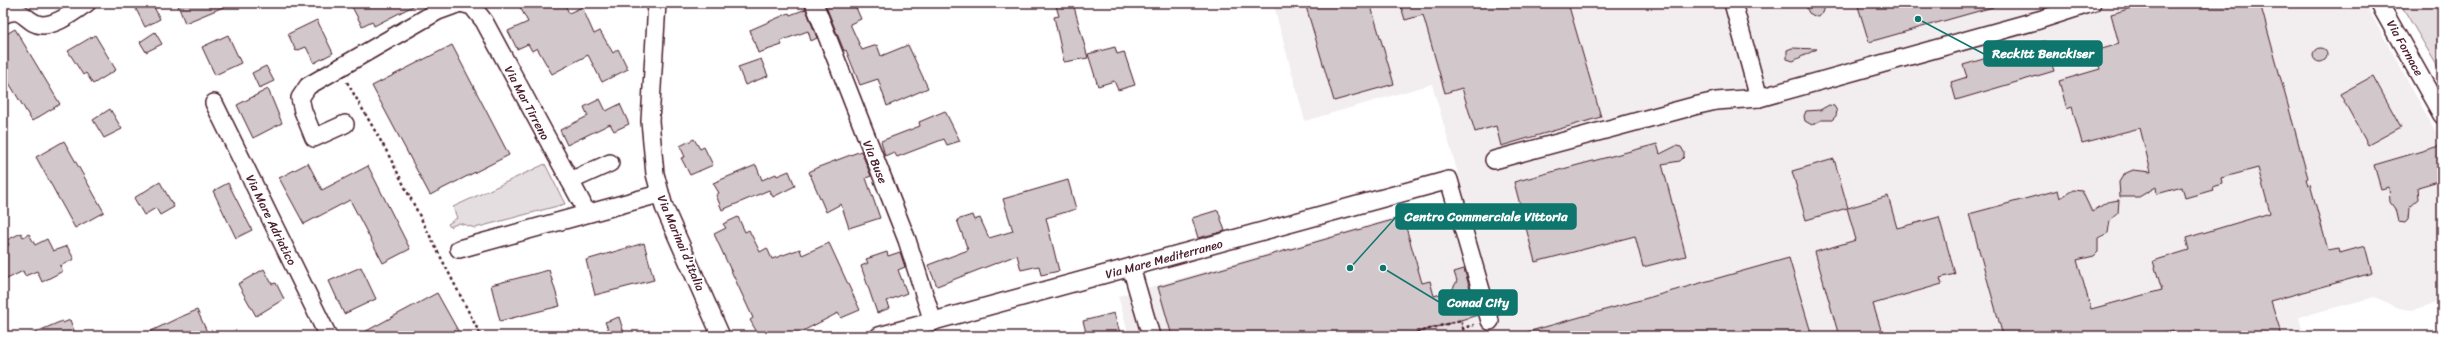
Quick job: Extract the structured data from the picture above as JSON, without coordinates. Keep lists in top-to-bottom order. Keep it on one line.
{"streets":{"street":["Via Fornace","Via Mar Tirreno","Via Buse","Via Mare Adriatico","Via Marinai d'Italia","Via Mare Mediterraneo"]},"crossings":[["Via Buse","Via Mare Mediterraneo"]],"places":["Reckitt Benckiser","Centro Commerciale Vittoria","Conad City"]}
